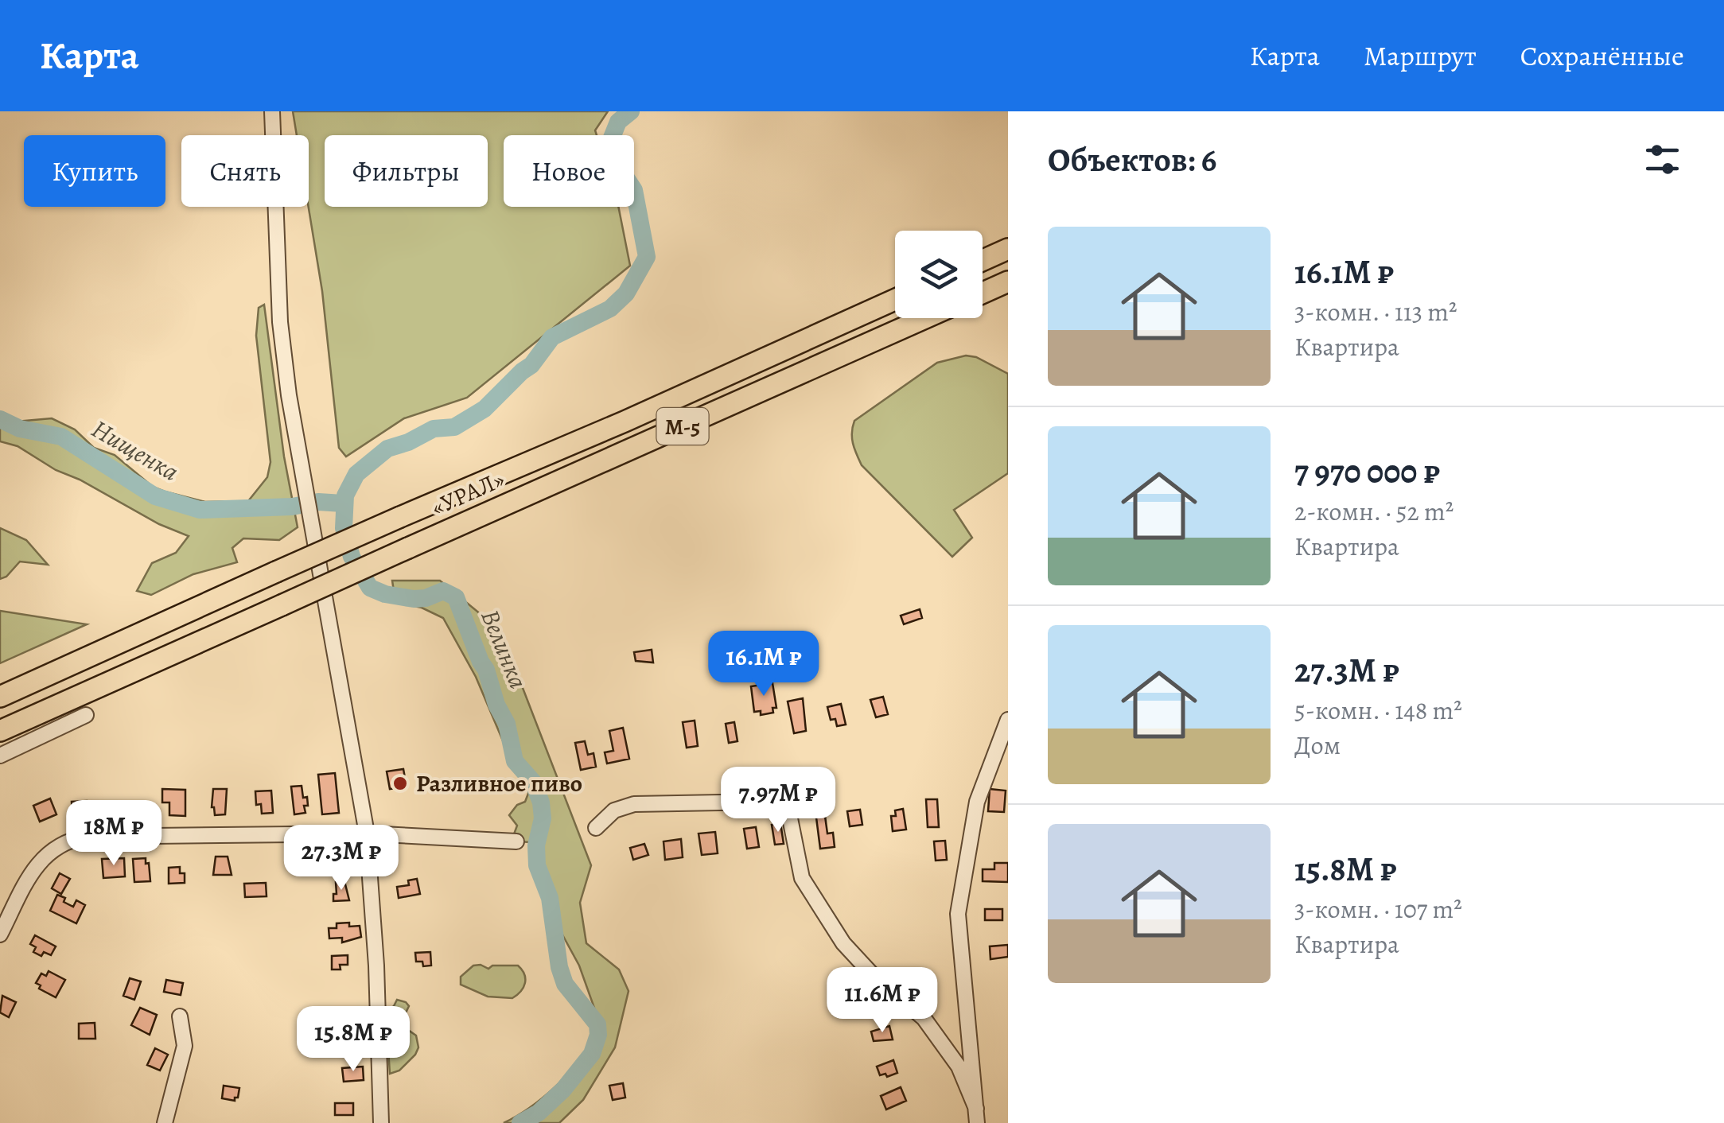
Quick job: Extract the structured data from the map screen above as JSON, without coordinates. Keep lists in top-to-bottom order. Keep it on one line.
{"streets":{"highway":["М-5","«УРАЛ»"]},"water":["Нищенка","Велинка"],"places":["Разливное пиво"],"page":{"header":"Карта","nav":["Карта","Маршрут","Сохранённые"],"heading":"Объектов: 6","chip":["Купить","Снять","Фильтры","Новое"],"list":[{"name":"16.1M ₽","note":"3-комн. · 113 m² · Квартира"},{"name":"7 970 000 ₽","note":"2-комн. · 52 m² · Квартира"},{"name":"27.3M ₽","note":"5-комн. · 148 m² · Дом"},{"name":"15.8M ₽","note":"3-комн. · 107 m² · Квартира"}],"price":["16.1M ₽","7.97M ₽","18M ₽","27.3M ₽","11.6M ₽","15.8M ₽"]}}
